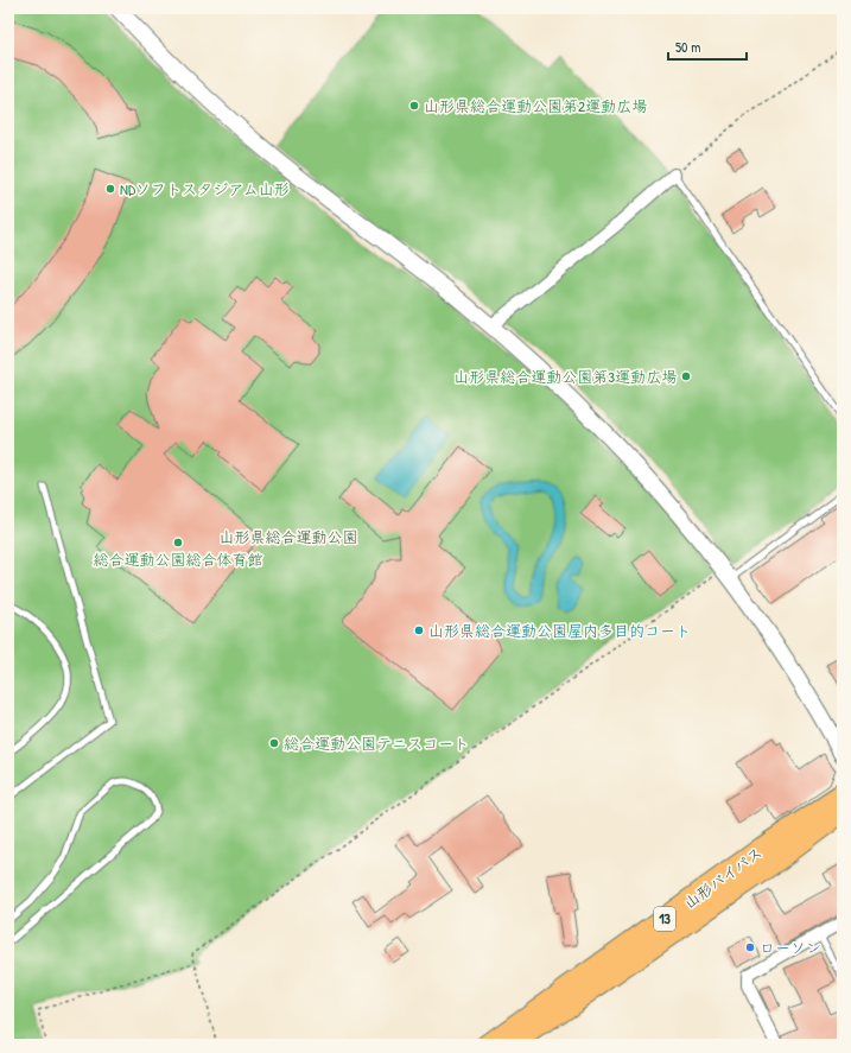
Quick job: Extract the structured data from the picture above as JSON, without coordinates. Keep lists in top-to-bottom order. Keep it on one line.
{"streets":{"highway":["山形バイパス","13"]},"parks":["山形県総合運動公園"],"places":["山形県総合運動公園第2運動広場","NDソフトスタジアム山形","山形県総合運動公園第3運動広場","総合運動公園総合体育館","山形県総合運動公園屋内多目的コート","総合運動公園テニスコート","ローソン"],"scale_bar":"50 m"}
